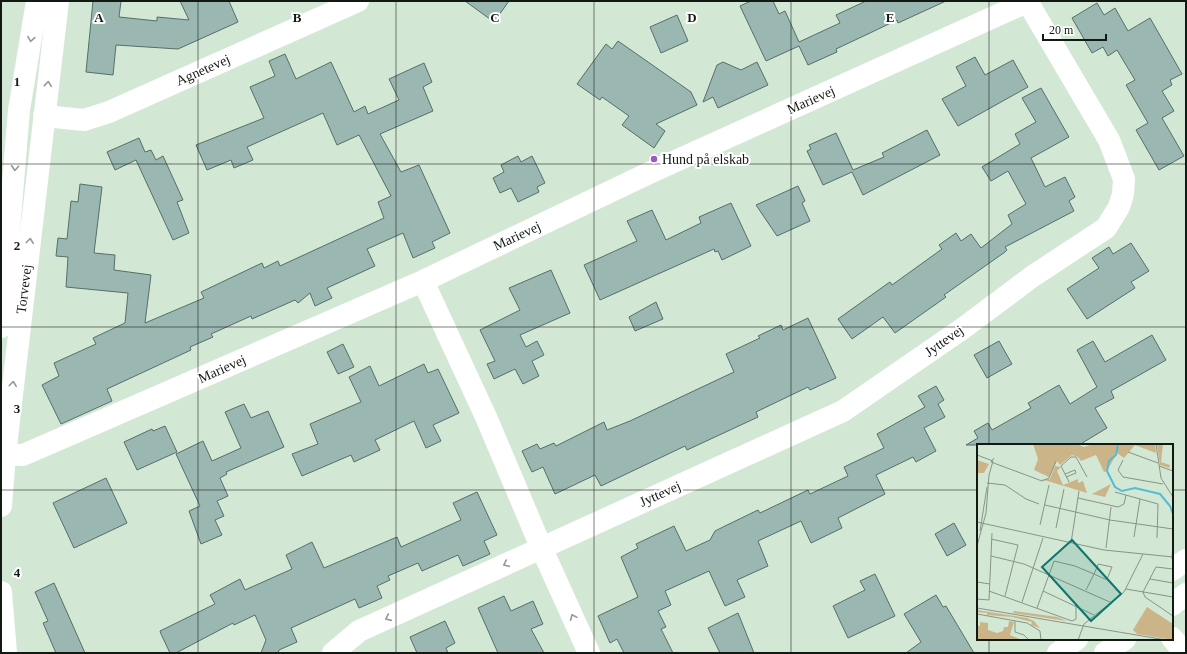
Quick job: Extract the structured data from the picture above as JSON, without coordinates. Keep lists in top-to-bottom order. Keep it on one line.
{"streets":{"street":["Agnetevej","Marievej","Torvevej","Jyttevej"]},"crossings":[["Agnetevej","Torvevej"],["Marievej","Torvevej"],["Marievej","Jyttevej"]],"places":["Hund på elskab"],"scale_bar":"20 m","grid":{"columns":["A","B","C","D","E"],"rows":["1","2","3","4"]}}
